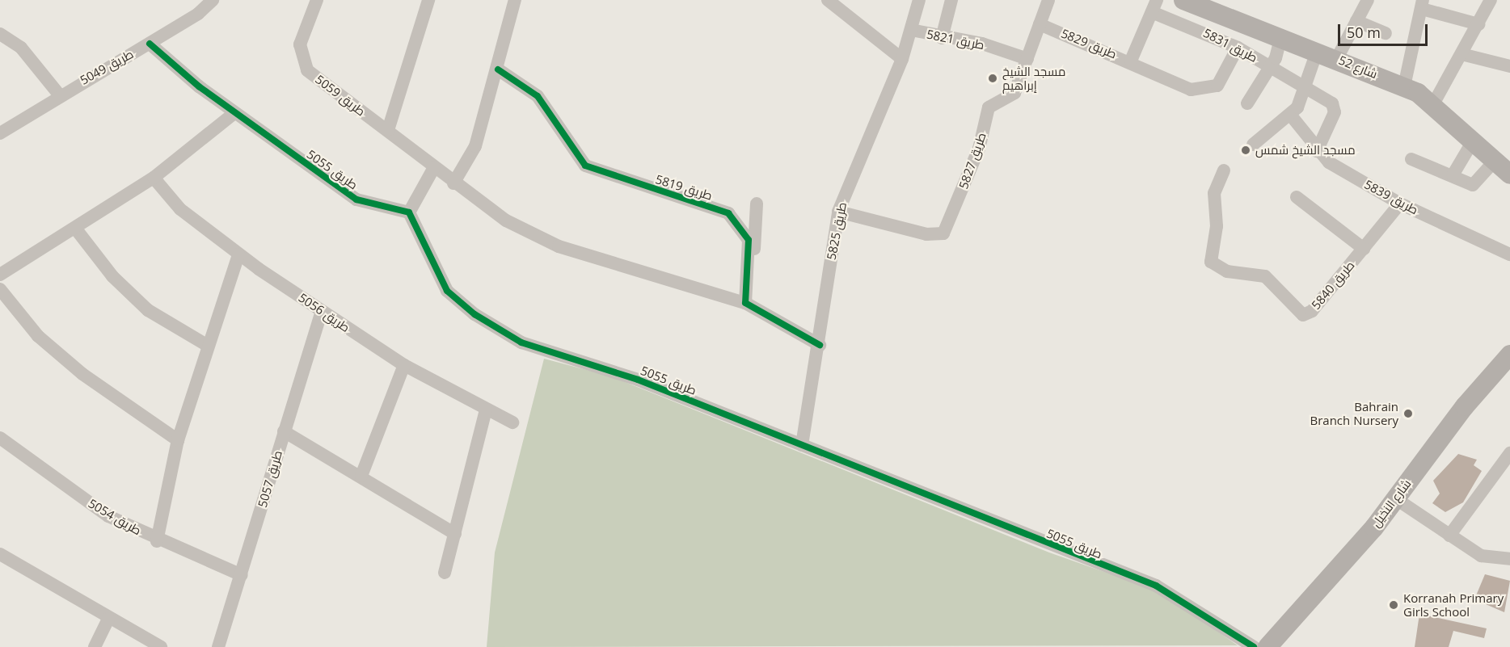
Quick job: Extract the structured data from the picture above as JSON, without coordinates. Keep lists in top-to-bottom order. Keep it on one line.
{"streets":{"street":["طريق 5821","طريق 5829","طريق 5831","طريق 5049","شارع 52","طريق 5059","طريق 5827","طريق 5055","طريق 5819","طريق 5839","طريق 5825","طريق 5840","طريق 5056","طريق 5057","شارع النخيل","طريق 5054"]},"crossings":[["طريق 5821","طريق 5827"],["طريق 5821","طريق 5825"],["طريق 5829","طريق 5831"],["طريق 5829","طريق 5827"],["طريق 5831","طريق 5839"],["طريق 5049","طريق 5055"],["طريق 5059","طريق 5819"],["طريق 5827","طريق 5825"],["طريق 5055","طريق 5825"],["طريق 5839","طريق 5840"],["طريق 5056","طريق 5057"],["طريق 5057","طريق 5054"]],"places":["مسجد الشيخ إبراهيم","مسجد الشيخ شمس","Bahrain Branch Nursery","Korranah Primary Girls School"],"scale_bar":"50 m"}
